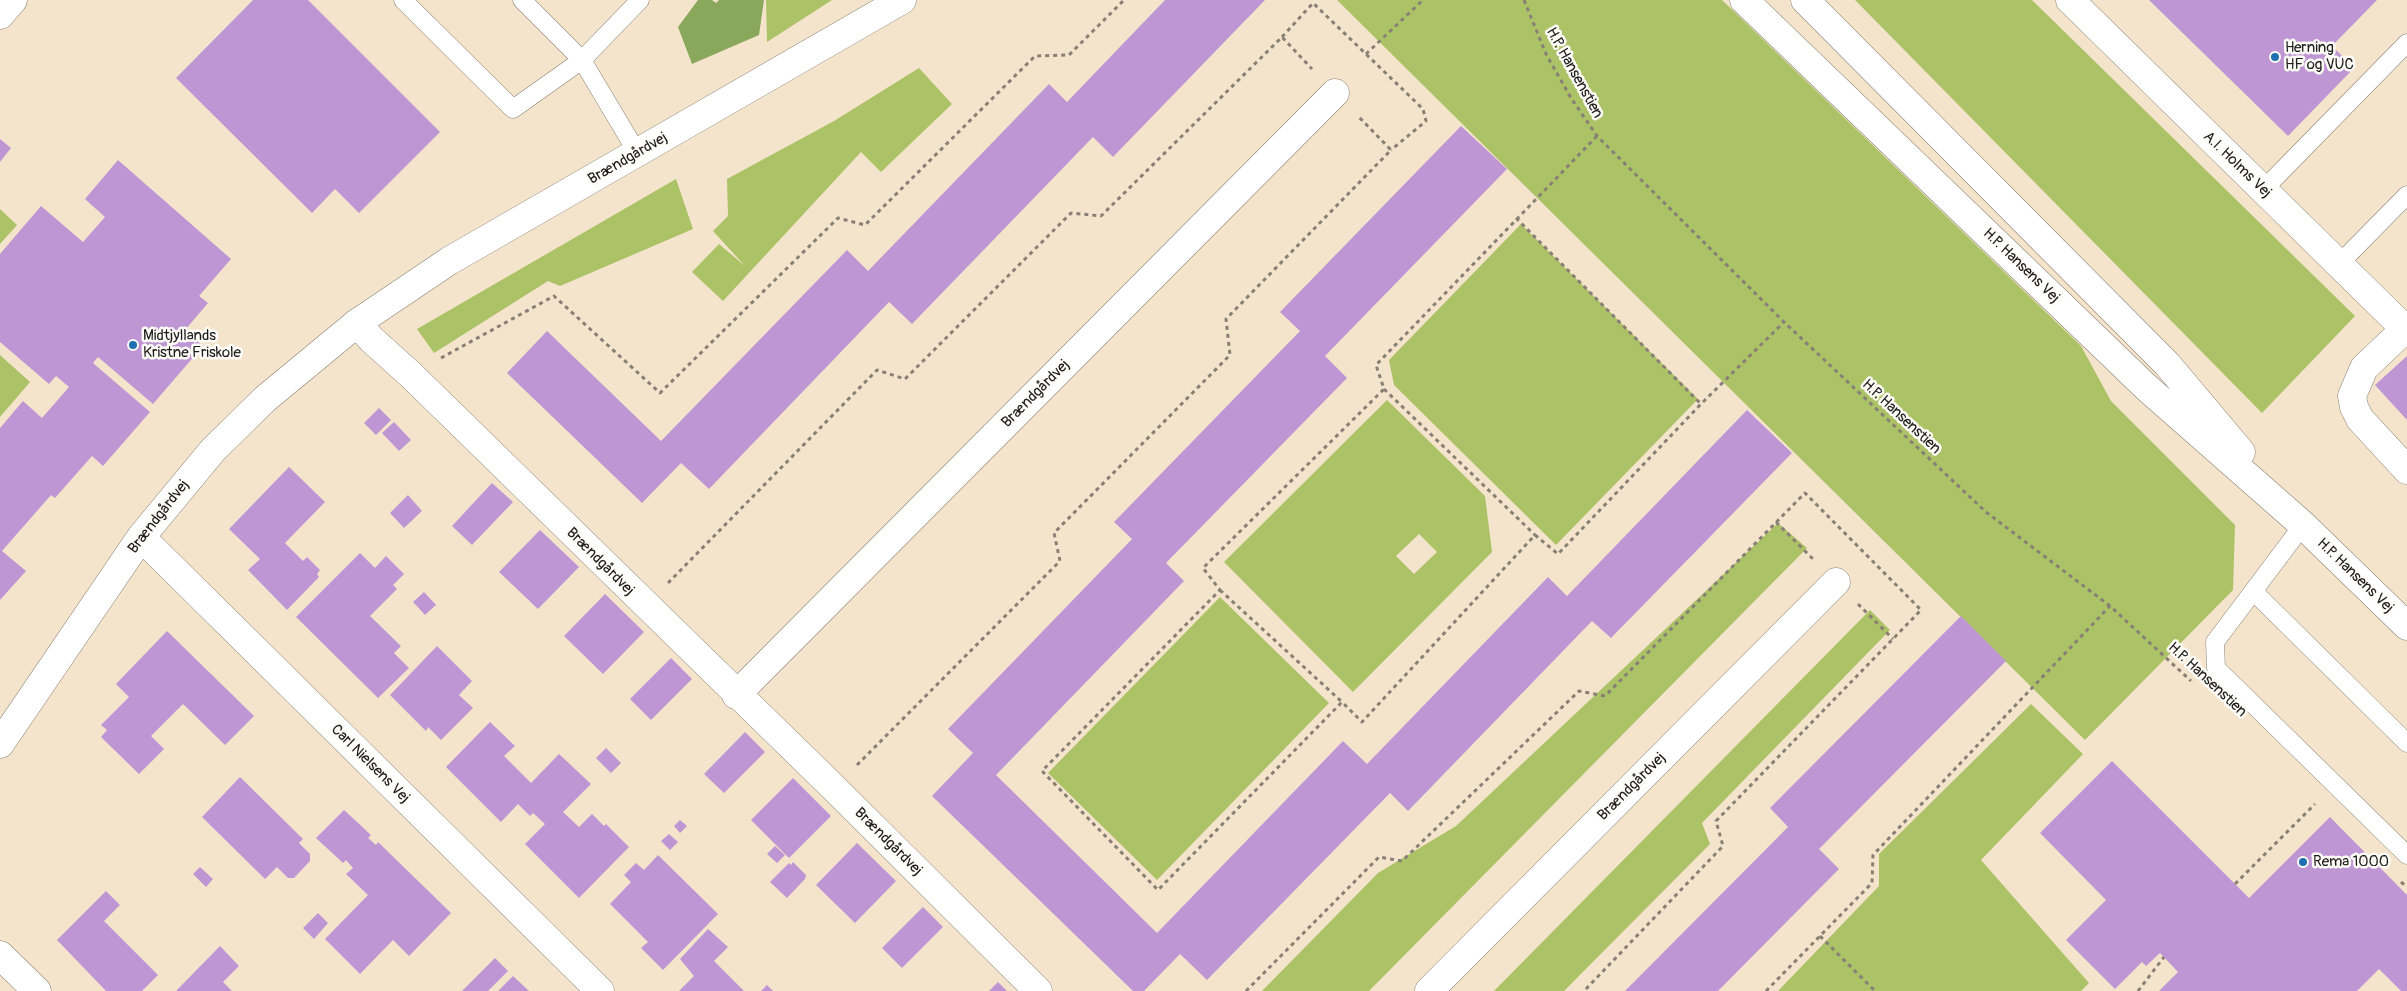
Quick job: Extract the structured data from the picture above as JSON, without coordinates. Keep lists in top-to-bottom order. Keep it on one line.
{"streets":{"street":["Brændgårdvej","A.I. Holms Vej","H.P. Hansens Vej","Carl Nielsens Vej"],"path":["H.P. Hansenstien"]},"crossings":[["Brændgårdvej","Carl Nielsens Vej"]],"places":["Herning HF og VUC","Midtjyllands Kristne Friskole","Rema 1000"]}
